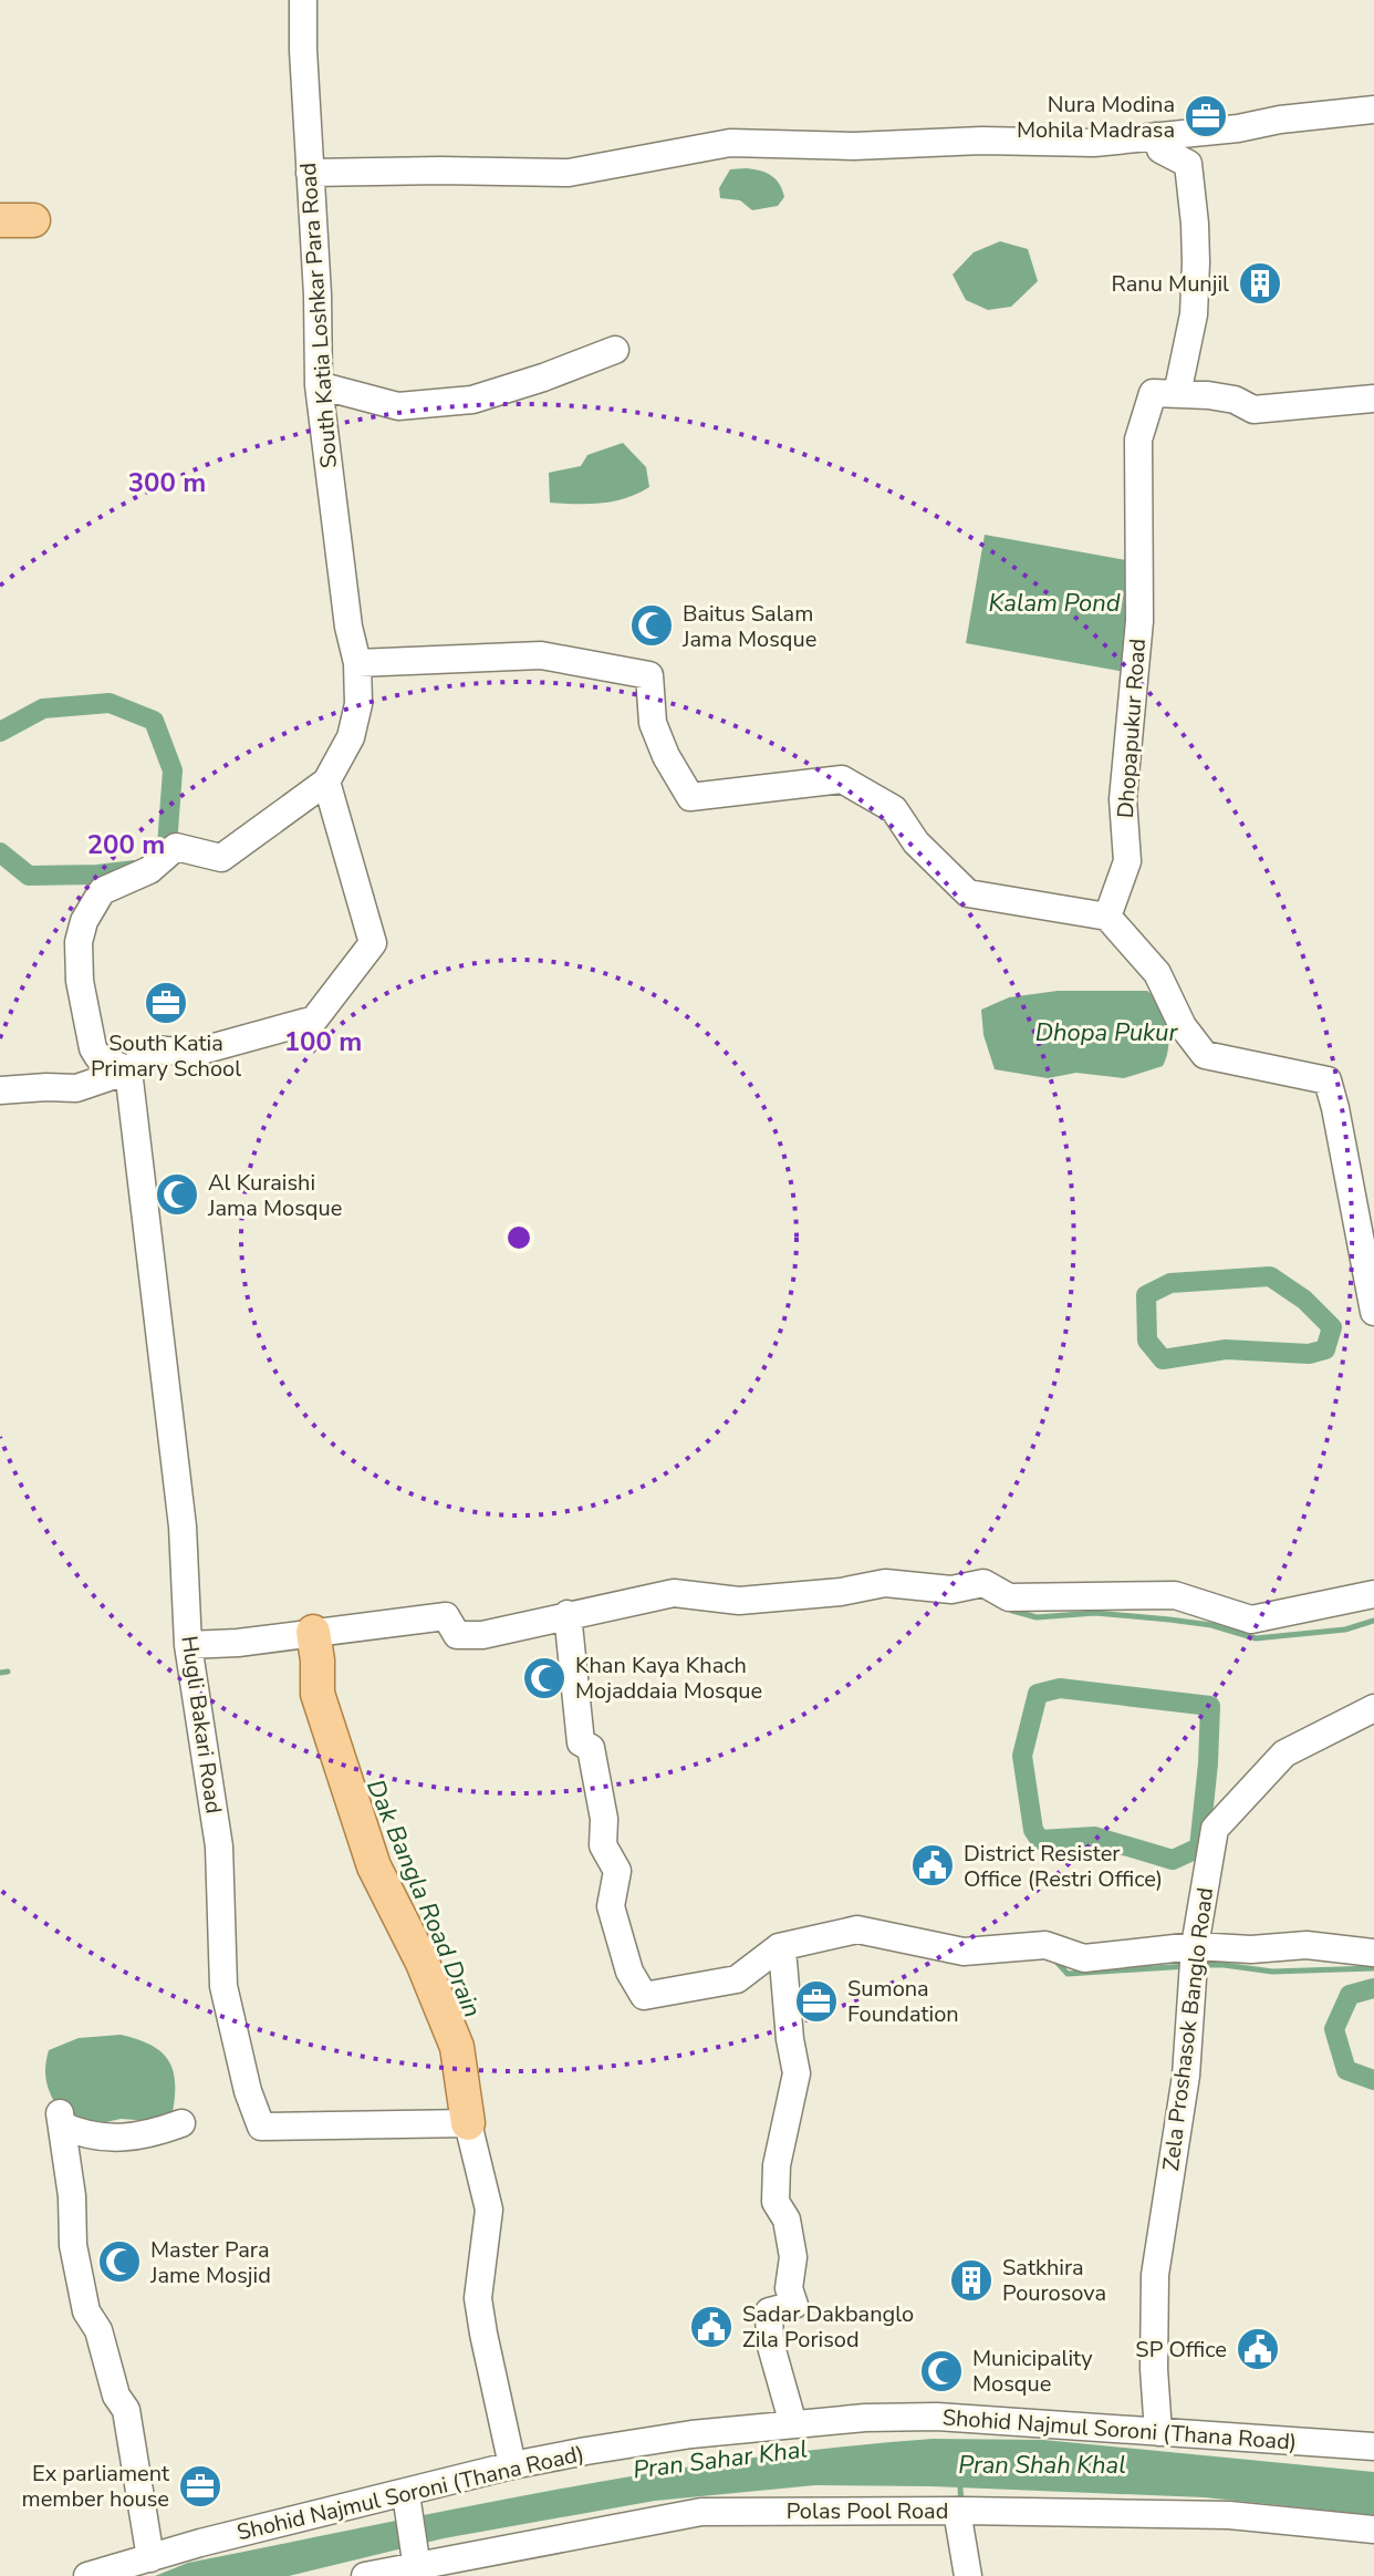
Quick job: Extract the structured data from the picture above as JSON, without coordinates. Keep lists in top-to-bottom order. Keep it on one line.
{"streets":{"street":["South Katia Loshkar Para Road","Dhopapukur Road","Hugli Bakari Road","Zela Proshasok Banglo Road","Shohid Najmul Soroni (Thana Road)","Polas Pool Road"]},"crossings":[["South Katia Loshkar Para Road","Hugli Bakari Road"],["Zela Proshasok Banglo Road","Shohid Najmul Soroni (Thana Road)"]],"water":["Kalam Pond","Dhopa Pukur","Dak Bangla Road Drain","Pran Sahar Khal","Pran Shah Khal"],"places":{"office":["Nura Modina Mohila Madrasa","South Katia Primary School","Sumona Foundation","Ex parliament member house"],"building":["Ranu Munjil","Satkhira Pourosova"],"mosque":["Baitus Salam Jama Mosque","Al Kuraishi Jama Mosque","Khan Kaya Khach Mojaddaia Mosque","Master Para Jame Mosjid","Municipality Mosque"],"public building":["District Resister Office (Restri Office)","Sadar Dakbanglo Zila Porisod","SP Office"]},"rings":["300 m","200 m","100 m"]}
